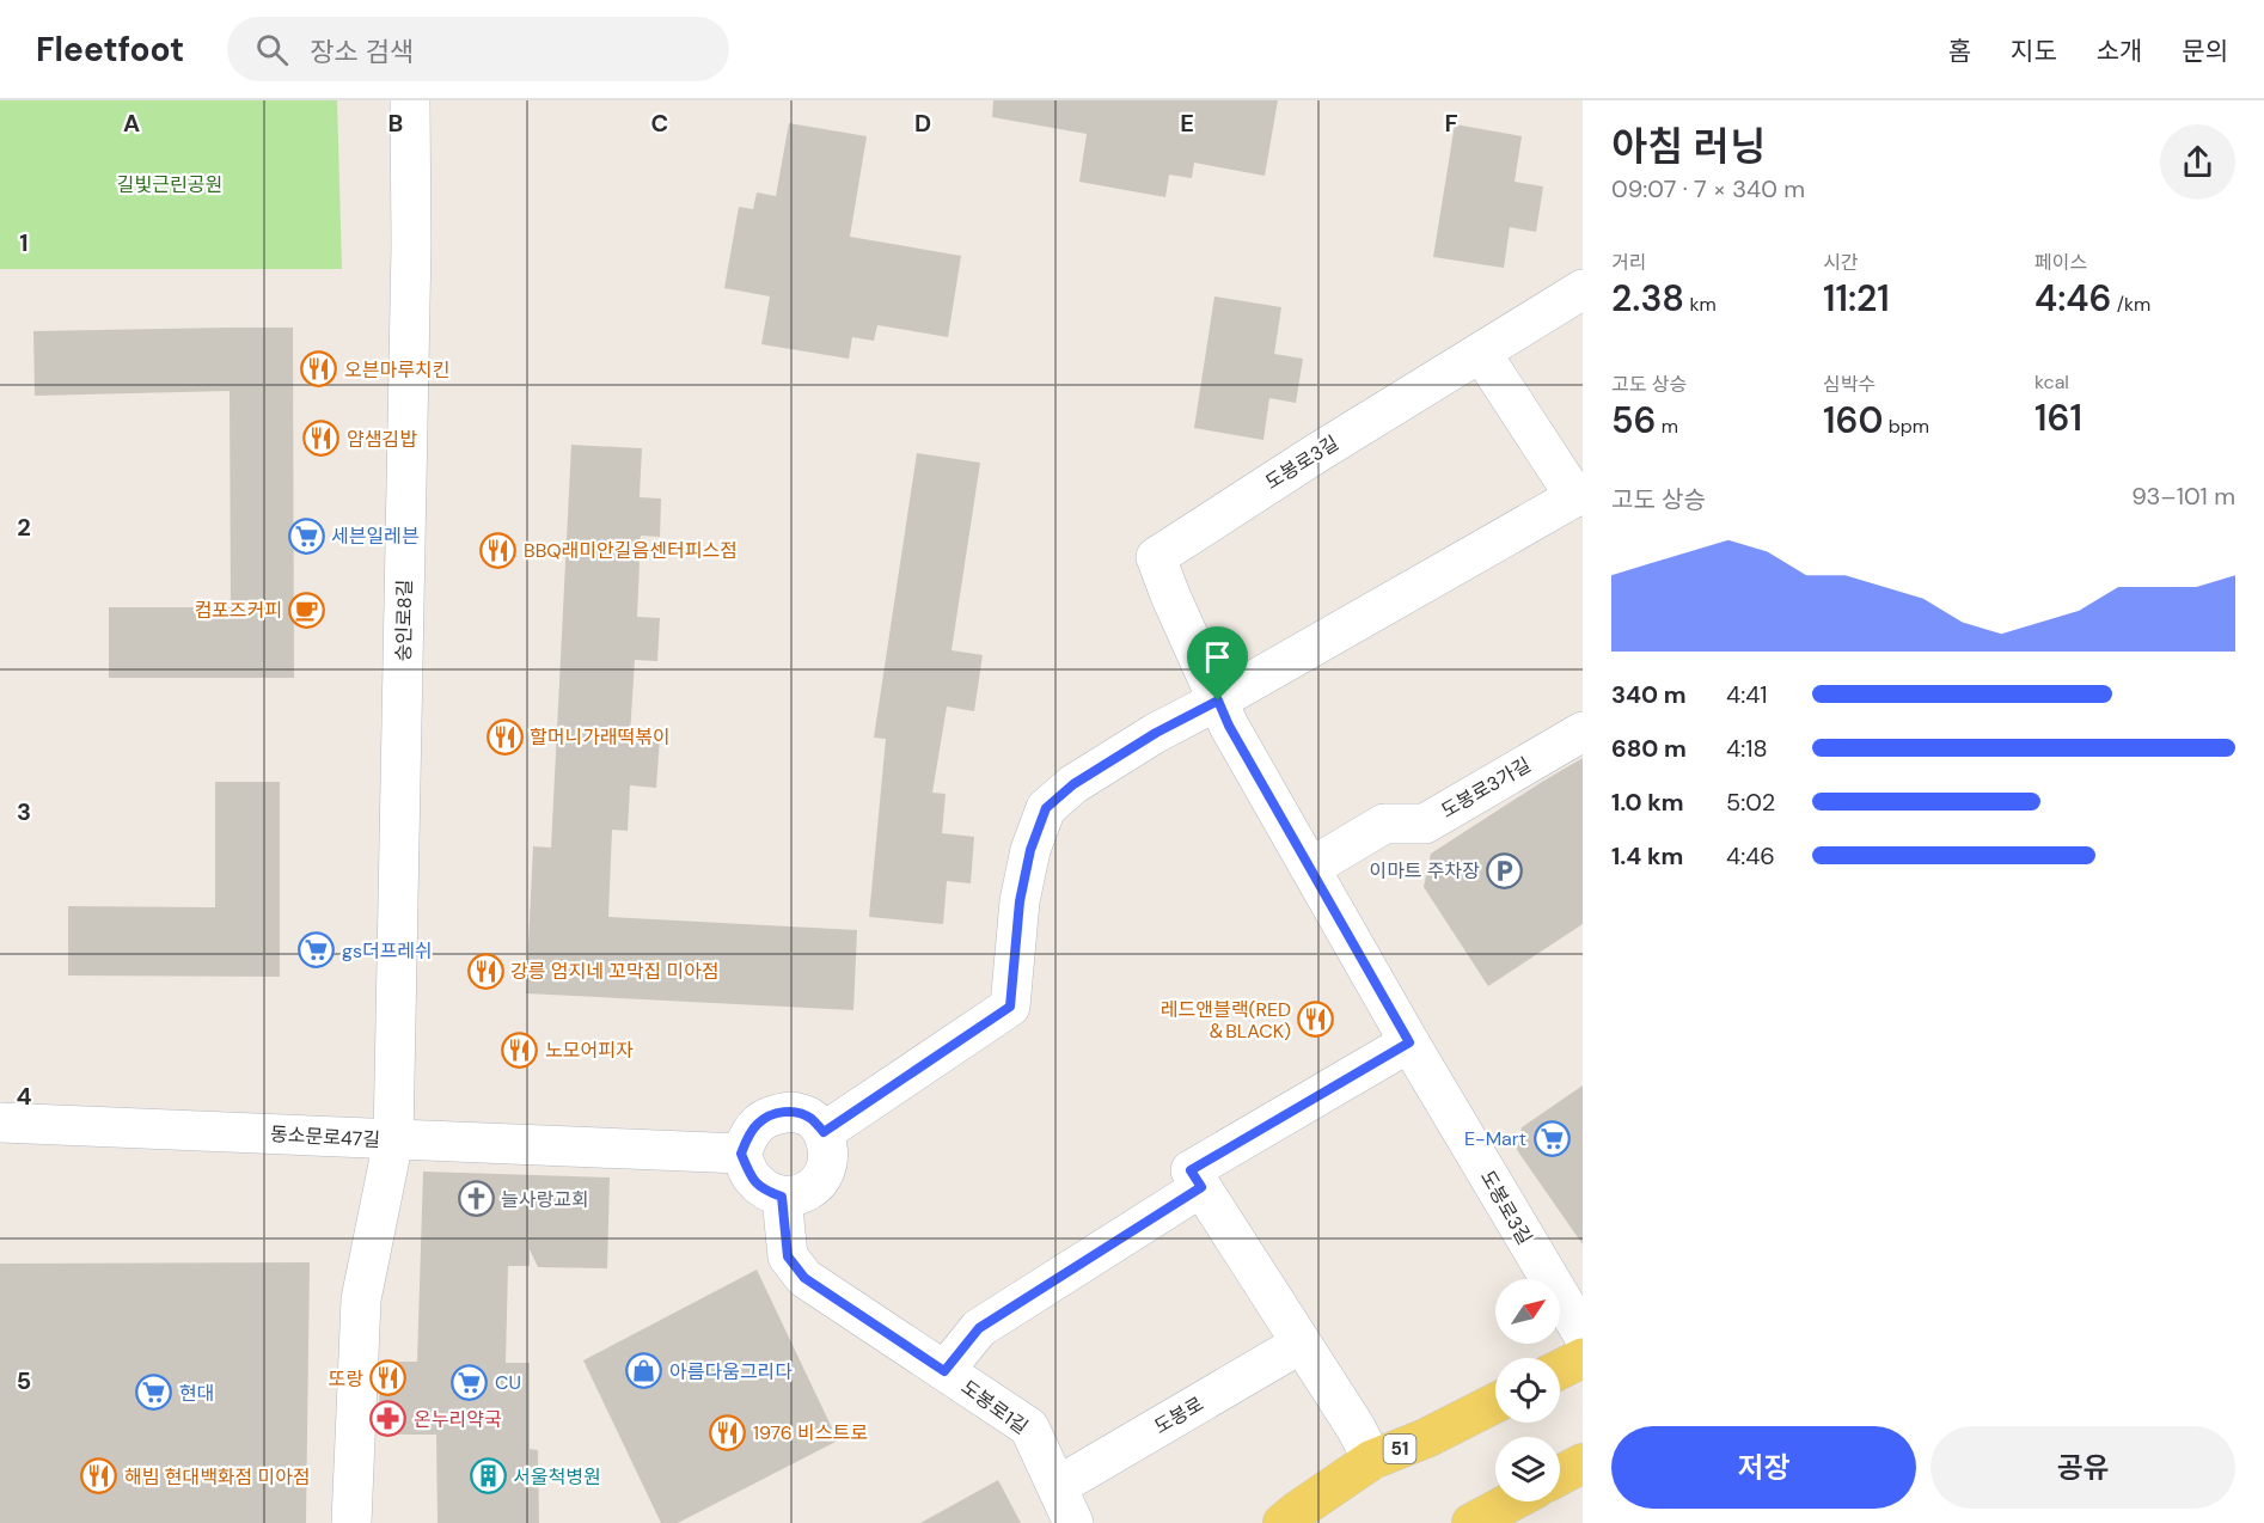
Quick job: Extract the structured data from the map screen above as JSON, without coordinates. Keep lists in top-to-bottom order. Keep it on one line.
{"streets":{"main road":["51"],"street":["도봉로3길","숭인로8길","도봉로3가길","동소문로47길","도봉로1길","도봉로"]},"crossings":[["도봉로3길","도봉로3가길"],["숭인로8길","동소문로47길"],["도봉로1길","도봉로"]],"parks":["길빛근린공원"],"places":{"restaurant":["오븐마루치킨","얌샘김밥","BBQ래미안길음센터피스점","할머니가래떡볶이","강릉 엄지네 꼬막집 미아점","레드앤블랙(RED ＆BLACK)","노모어피자","또랑","1976 비스트로","해빔 현대백화점 미아점"],"supermarket":["세븐일레븐","gs더프레쉬","E-Mart","CU","현대"],"cafe":["컴포즈커피"],"parking":["이마트 주차장"],"church":["늘사랑교회"],"shop":["아름다움그리다"],"pharmacy":["온누리약국"],"building":["서울척병원"]},"north":"top right","page":{"header":"Fleetfoot","search":"장소 검색","nav":["홈","지도","소개","문의"],"heading":["아침 러닝","09:07 · 7 × 340 m"],"stats":[["거리","2.38 km"],["시간","11:21"],["페이스","4:46 /km"],["고도 상승","56 m"],["심박수","160 bpm"],["kcal","161"]],"chart":["고도 상승","93–101 m"],"list":[{"name":"340 m","note":"4:41"},{"name":"680 m","note":"4:18"},{"name":"1.0 km","note":"5:02"},{"name":"1.4 km","note":"4:46"}],"buttons":["저장","공유"]},"grid":{"columns":["A","B","C","D","E","F"],"rows":["1","2","3","4","5"]}}
